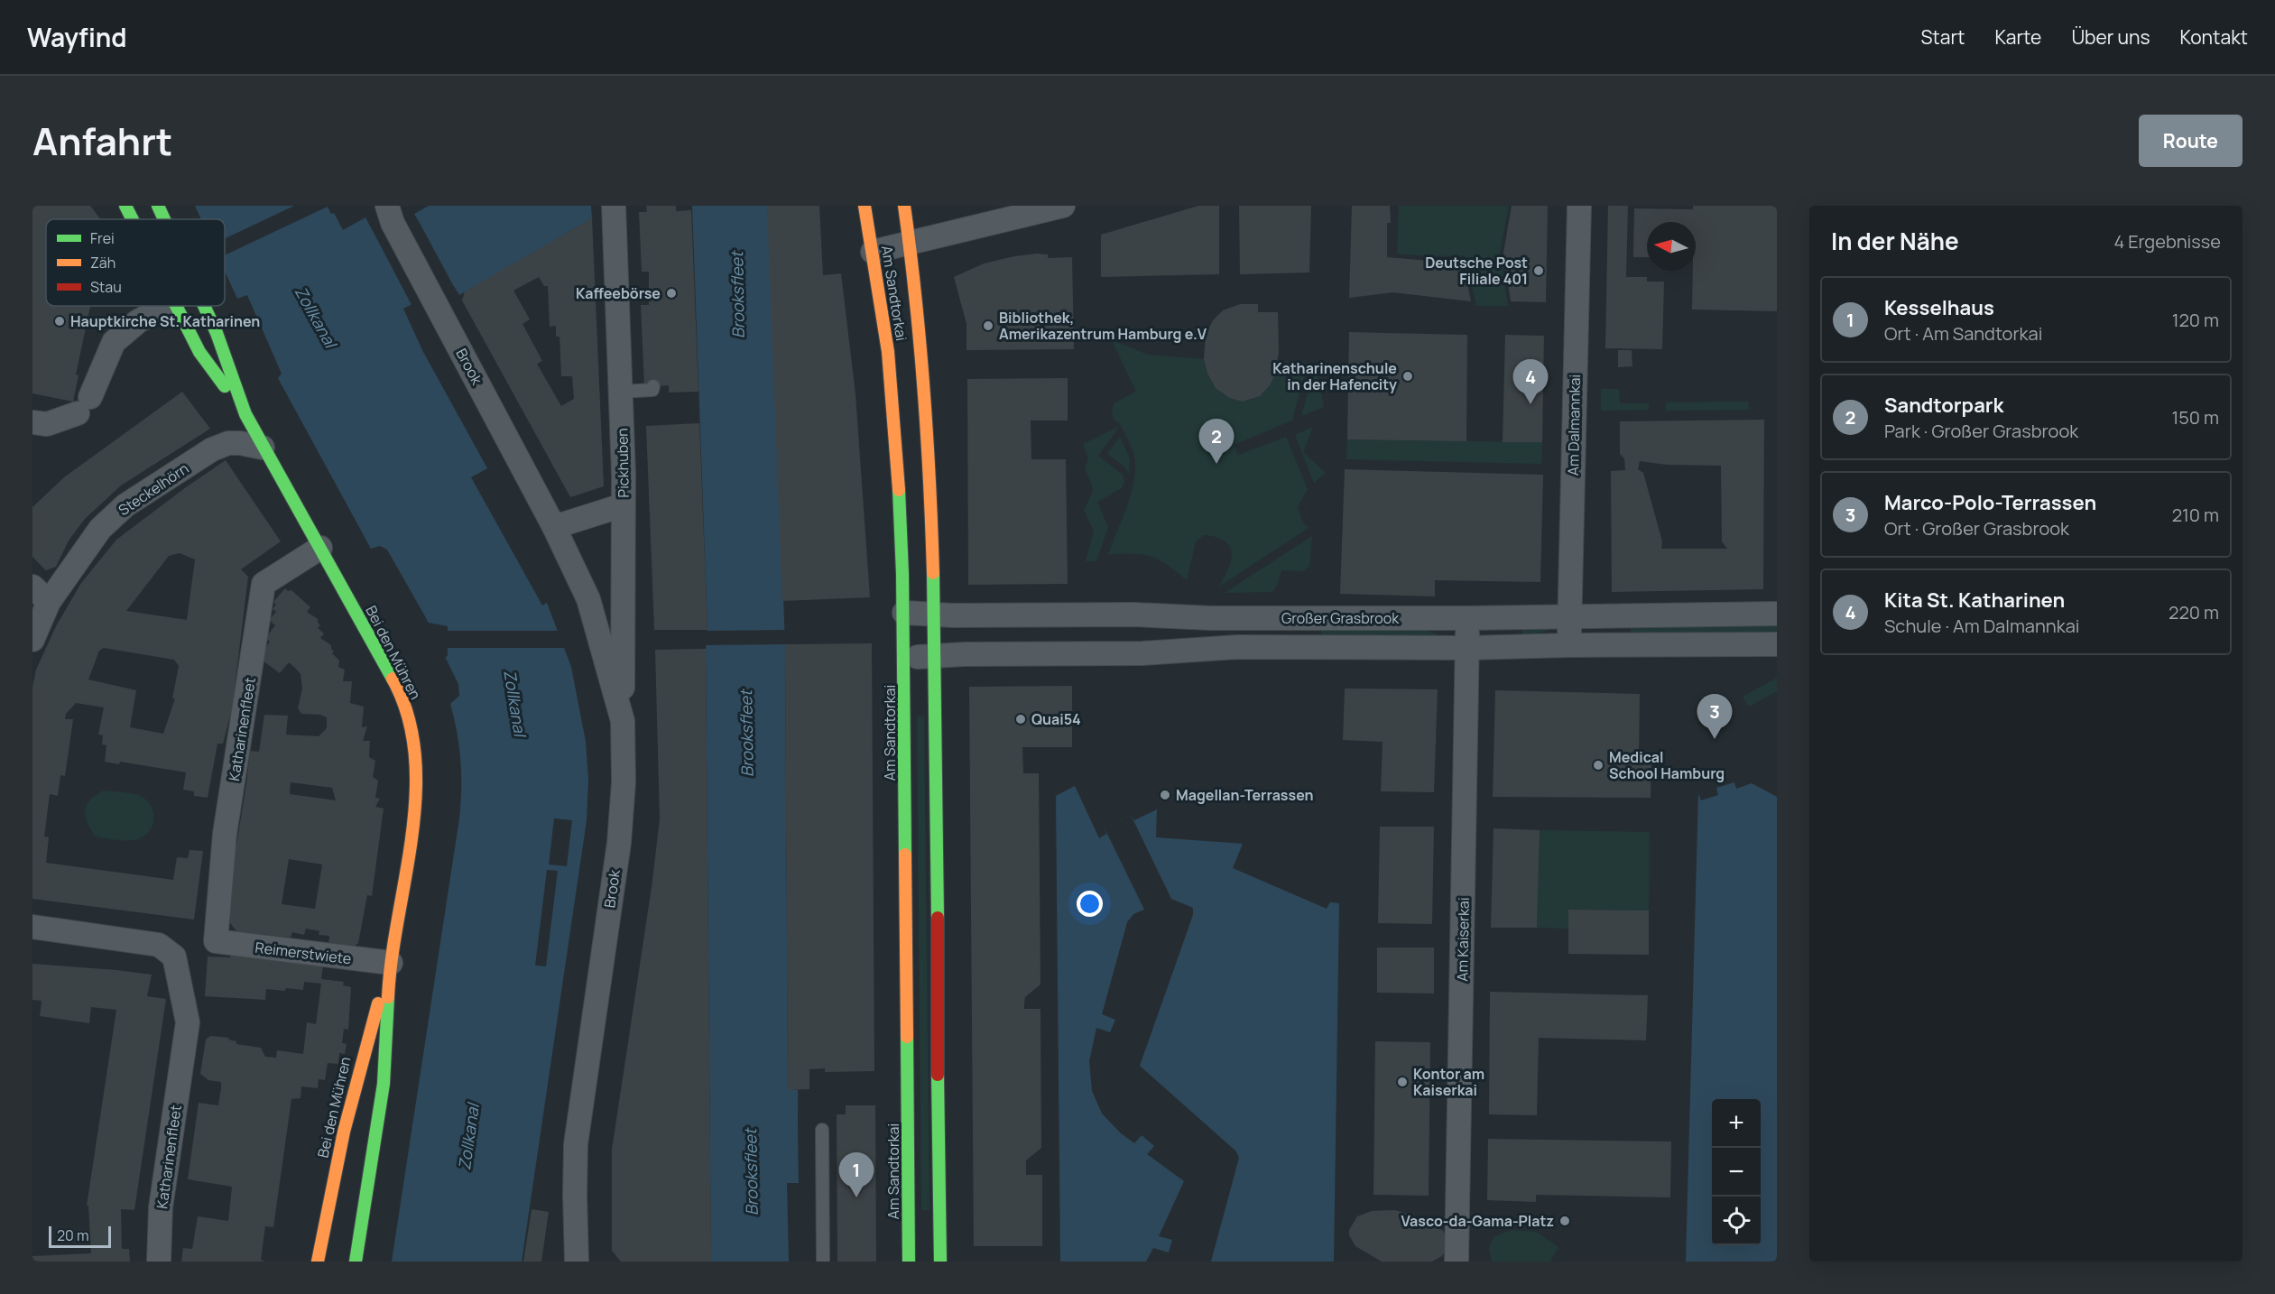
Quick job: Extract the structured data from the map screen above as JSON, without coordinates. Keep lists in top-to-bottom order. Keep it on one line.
{"streets":{"main road":["Am Sandtorkai","Bei den Mühren"],"street":["Brook","Am Dalmannkai","Pickhuben","Steckelhörn","Großer Grasbrook","Katharinenfleet","Am Kaiserkai","Reimerstwiete"]},"crossings":[["Am Sandtorkai","Großer Grasbrook"],["Brook","Pickhuben"],["Am Dalmannkai","Großer Grasbrook"],["Steckelhörn","Bei den Mühren"],["Großer Grasbrook","Am Kaiserkai"],["Bei den Mühren","Katharinenfleet"],["Bei den Mühren","Reimerstwiete"],["Katharinenfleet","Reimerstwiete"]],"water":["Brooksfleet","Zollkanal"],"places":["Deutsche Post Filiale 401","Kaffeebörse","Hauptkirche St. Katharinen","Bibliothek, Amerikazentrum Hamburg e.V","Katharinenschule in der Hafencity","Quai54","Medical School Hamburg","Magellan-Terrassen","Kontor am Kaiserkai","Vasco-da-Gama-Platz"],"legend":["Frei","Zäh","Stau"],"scale_bar":"20 m","north":"left","page":{"header":"Wayfind","nav":["Start","Karte","Über uns","Kontakt"],"title":"Anfahrt","buttons":"Route","heading":["In der Nähe","4 Ergebnisse"],"list":[{"mark":"1","name":"Kesselhaus","note":"Ort · Am Sandtorkai","value":"120 m"},{"mark":"2","name":"Sandtorpark","note":"Park · Großer Grasbrook","value":"150 m"},{"mark":"3","name":"Marco-Polo-Terrassen","note":"Ort · Großer Grasbrook","value":"210 m"},{"mark":"4","name":"Kita St. Katharinen","note":"Schule · Am Dalmannkai","value":"220 m"}],"pins":["4","2","3","1"],"map_buttons":["+","−"],"scale":"20 m"}}
